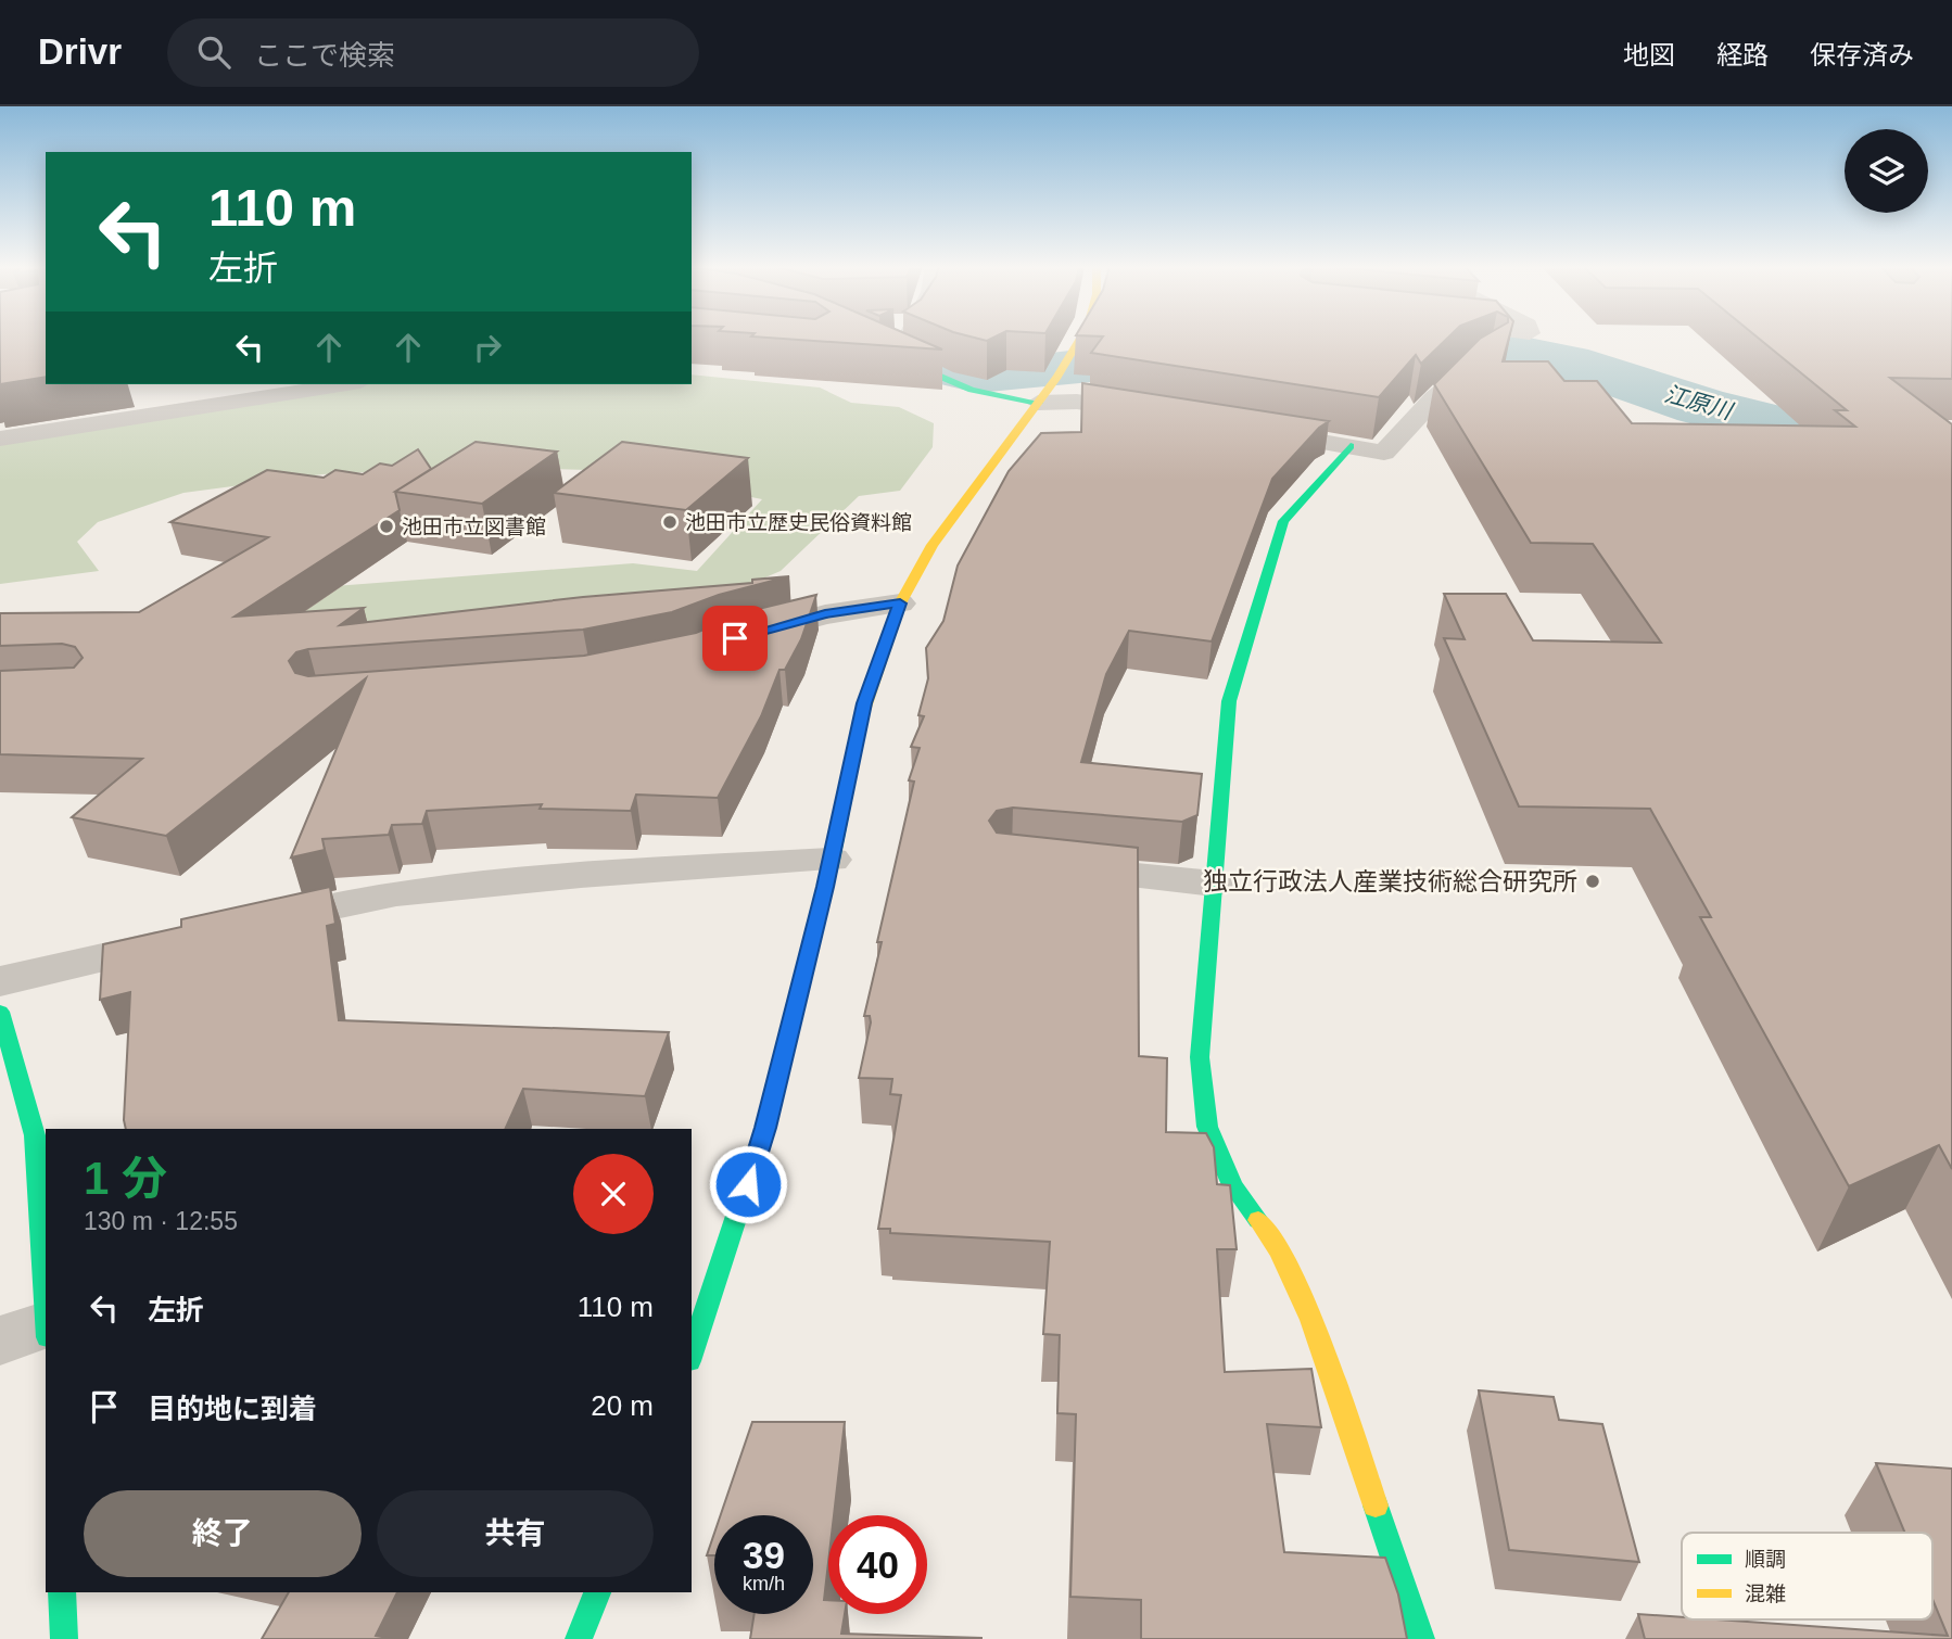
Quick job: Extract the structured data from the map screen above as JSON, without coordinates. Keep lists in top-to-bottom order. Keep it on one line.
{"water":["江原川"],"places":["池田市立歴史民俗資料館","池田市立図書館","独立行政法人産業技術総合研究所"],"legend":["順調","混雑"],"page":{"header":"Drivr","search":"ここで検索","nav":["地図","経路","保存済み"],"turn":["110 m","左折"],"heading":["1 分","130 m · 12:55"],"list":[{"name":"左折","value":"110 m"},{"name":"目的地に到着","value":"20 m"}],"buttons":["終了","共有"],"speed":"39 km/h","limit":"40"}}
